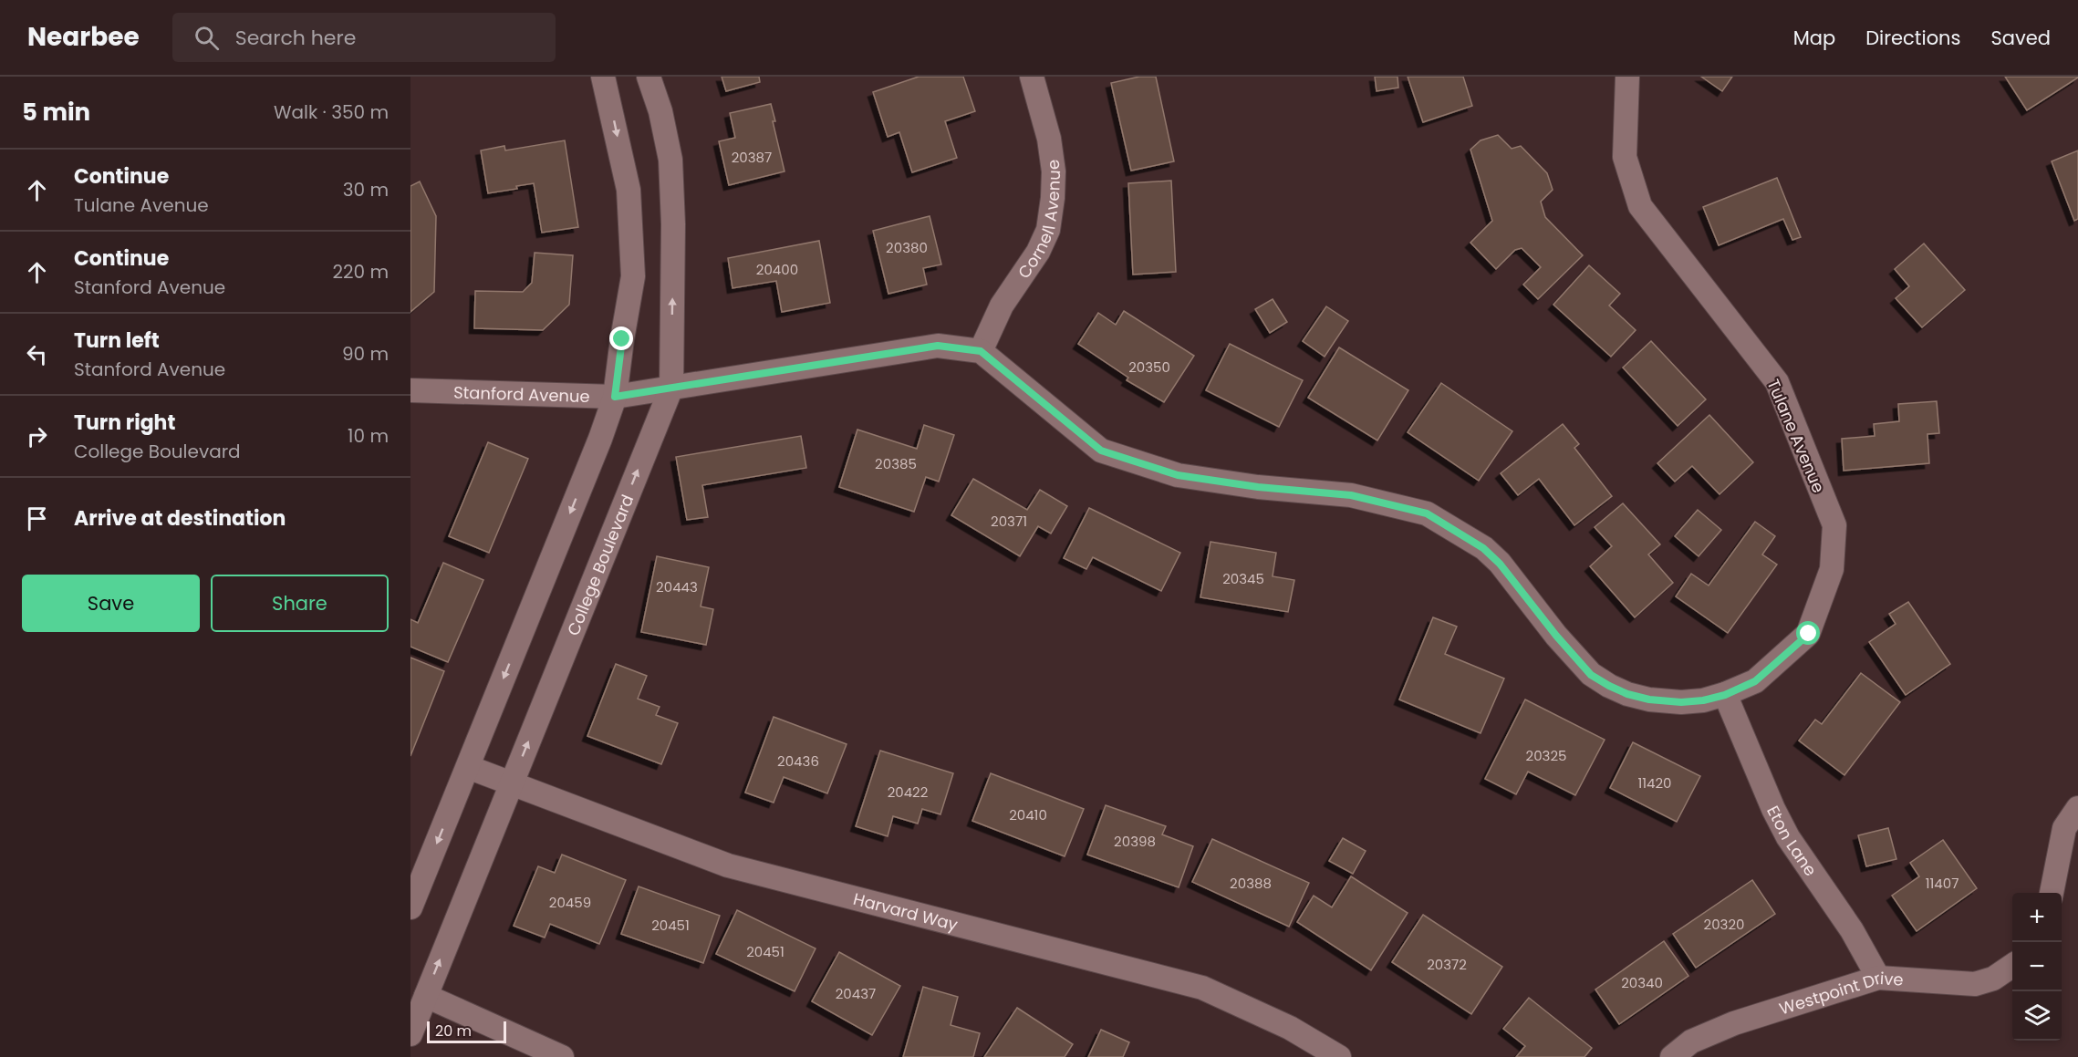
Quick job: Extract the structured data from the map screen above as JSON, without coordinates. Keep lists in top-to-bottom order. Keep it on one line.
{"streets":{"street":["Cornell Avenue","Stanford Avenue","Tulane Avenue","College Boulevard","Eton Lane","Harvard Way","Westpoint Drive"]},"crossings":[["Cornell Avenue","Stanford Avenue"],["Stanford Avenue","College Boulevard"],["Tulane Avenue","Eton Lane"],["College Boulevard","Harvard Way"],["Eton Lane","Westpoint Drive"]],"house_numbers":["20387","20380","20400","20350","20385","20371","20345","20443","20325","20436","11420","20422","20410","20398","20388","11407","20459","20320","20451","20451","20372","20340","20437"],"scale_bar":"20 m","page":{"header":"Nearbee","search":"Search here","nav":["Map","Directions","Saved"],"heading":["5 min","Walk · 350 m"],"list":[["Continue","Tulane Avenue","30 m"],["Continue","Stanford Avenue","220 m"],["Turn left","Stanford Avenue","90 m"],["Turn right","College Boulevard","10 m"],"Arrive at destination"],"buttons":["Save","Share"],"map_buttons":["+","−"],"scale":"20 m"}}
